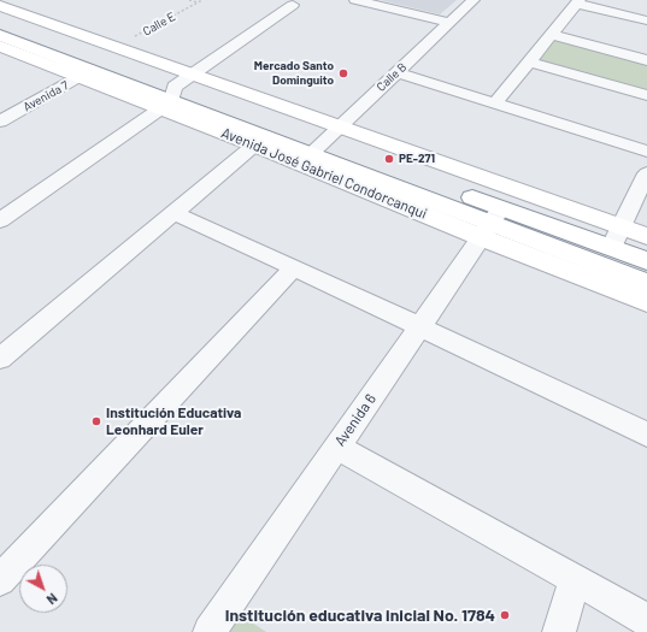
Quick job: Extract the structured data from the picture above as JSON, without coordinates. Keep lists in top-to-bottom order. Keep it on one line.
{"streets":{"main road":["Avenida José Gabriel Condorcanqui"],"street":["Calle B","Avenida 7","Avenida 6"],"path":["Calle E"]},"crossings":[["Calle B","Avenida José Gabriel Condorcanqui"],["Avenida 7","Avenida José Gabriel Condorcanqui"],["Avenida José Gabriel Condorcanqui","Avenida 6"]],"places":["Mercado Santo Dominguito","PE-271","Institución Educativa Leonhard Euler","Institución educativa inicial No. 1784"],"north":"bottom right"}
